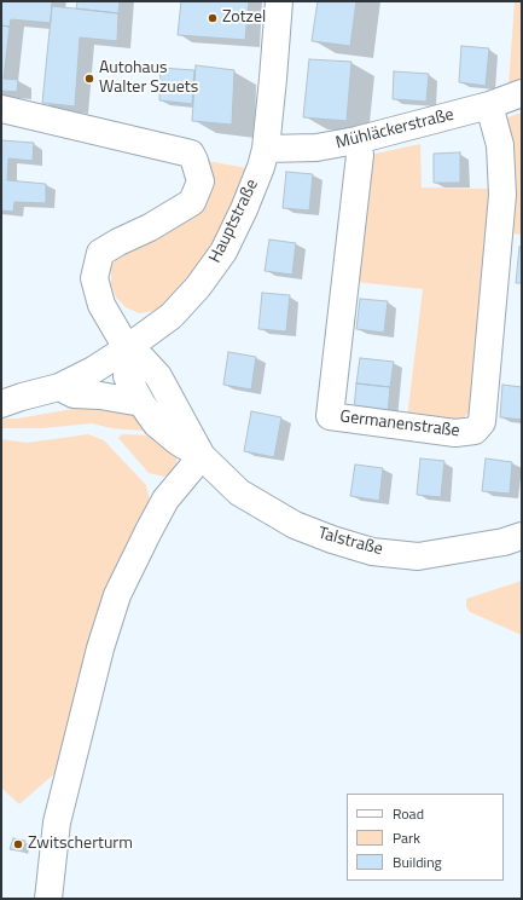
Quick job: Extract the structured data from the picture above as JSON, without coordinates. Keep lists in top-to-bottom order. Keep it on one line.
{"streets":{"street":["Mühläckerstraße","Hauptstraße","Germanenstraße","Talstraße"]},"crossings":[["Mühläckerstraße","Hauptstraße"],["Mühläckerstraße","Germanenstraße"],["Hauptstraße","Talstraße"]],"places":["Zotzel","Autohaus Walter Szuets","Zwitscherturm"],"legend":["Road","Park","Building"]}
